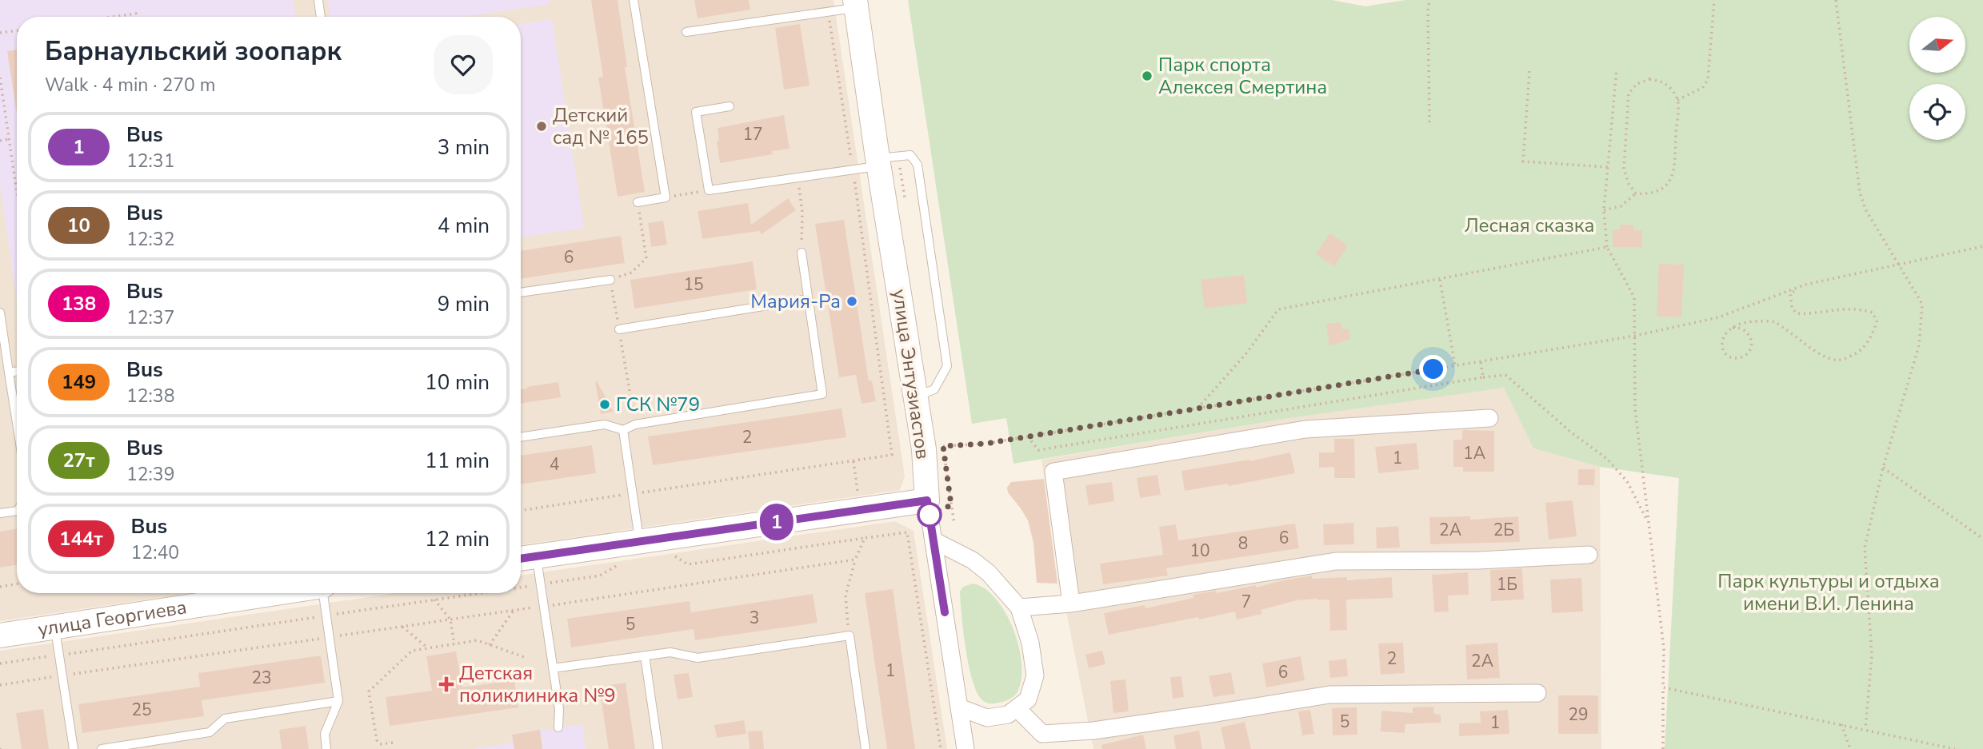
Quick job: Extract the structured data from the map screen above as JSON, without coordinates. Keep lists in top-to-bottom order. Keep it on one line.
{"streets":{"street":["улица Энтузиастов","улица Георгиева"]},"parks":["Лесная сказка","Парк культуры и отдыха имени В.И. Ленина"],"places":{"other":["Парк спорта Алексея Смертина","Детский сад № 165","Мария-Ра","ГСК №79"],"health":["Детская поликлиника №9"]},"lines":["bus line 1"],"house_numbers":["17","6","15","2","1А","1","4","2А","2Б","6","8","10","1Б","7","3","5","2","2А","1","6","23","25","29","5","1"],"north":"right","page":{"on_map":"1","heading":["Барнаульский зоопарк","Walk · 4 min · 270 m"],"list":[{"mark":"1","name":"Bus","note":"12:31","value":"3 min"},{"mark":"10","name":"Bus","note":"12:32","value":"4 min"},{"mark":"138","name":"Bus","note":"12:37","value":"9 min"},{"mark":"149","name":"Bus","note":"12:38","value":"10 min"},{"mark":"27т","name":"Bus","note":"12:39","value":"11 min"},{"mark":"144т","name":"Bus","note":"12:40","value":"12 min"}]}}
